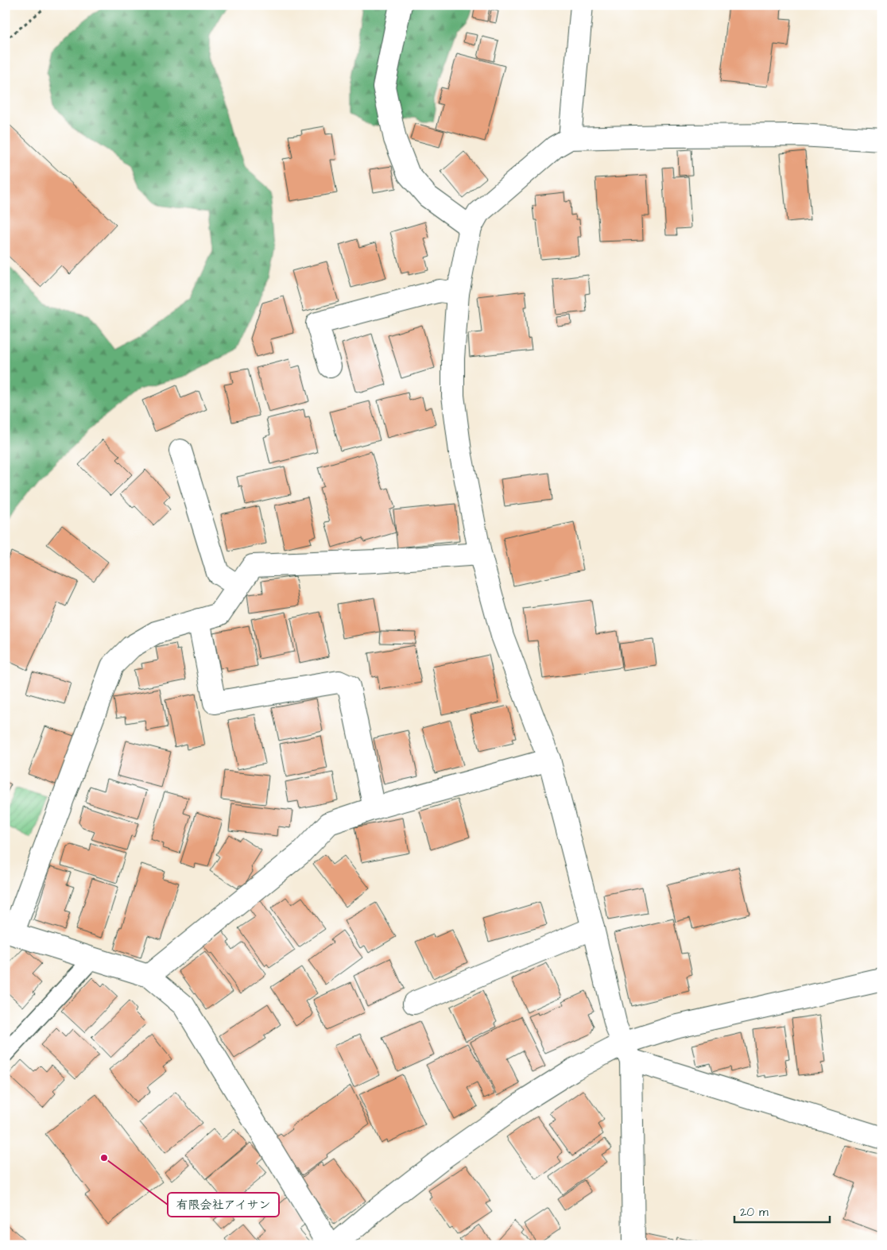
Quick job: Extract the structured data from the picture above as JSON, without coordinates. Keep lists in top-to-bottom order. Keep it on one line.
{"places":["有限会社アイサン"],"scale_bar":"20 m"}
